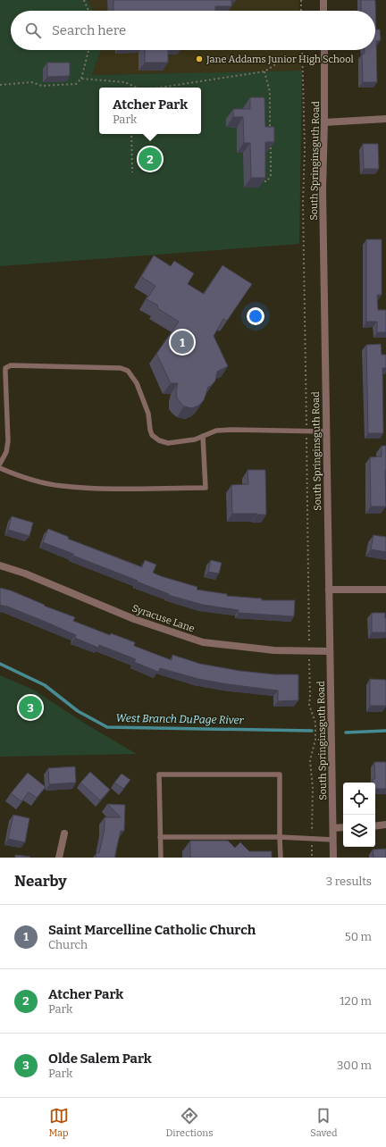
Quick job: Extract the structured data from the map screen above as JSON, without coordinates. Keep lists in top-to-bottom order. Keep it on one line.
{"streets":{"street":["South Springinsguth Road","Syracuse Lane"]},"crossings":[["South Springinsguth Road","Syracuse Lane"]],"water":["West Branch DuPage River"],"places":["Jane Addams Junior High School"],"page":{"search":"Search here","popup":["Atcher Park","Park"],"pins":["2","1","3"],"heading":["Nearby","3 results"],"list":[{"mark":"1","name":"Saint Marcelline Catholic Church","note":"Church","value":"50 m"},{"mark":"2","name":"Atcher Park","note":"Park","value":"120 m"},{"mark":"3","name":"Olde Salem Park","note":"Park","value":"300 m"}],"nav":["Map","Directions","Saved"]}}
